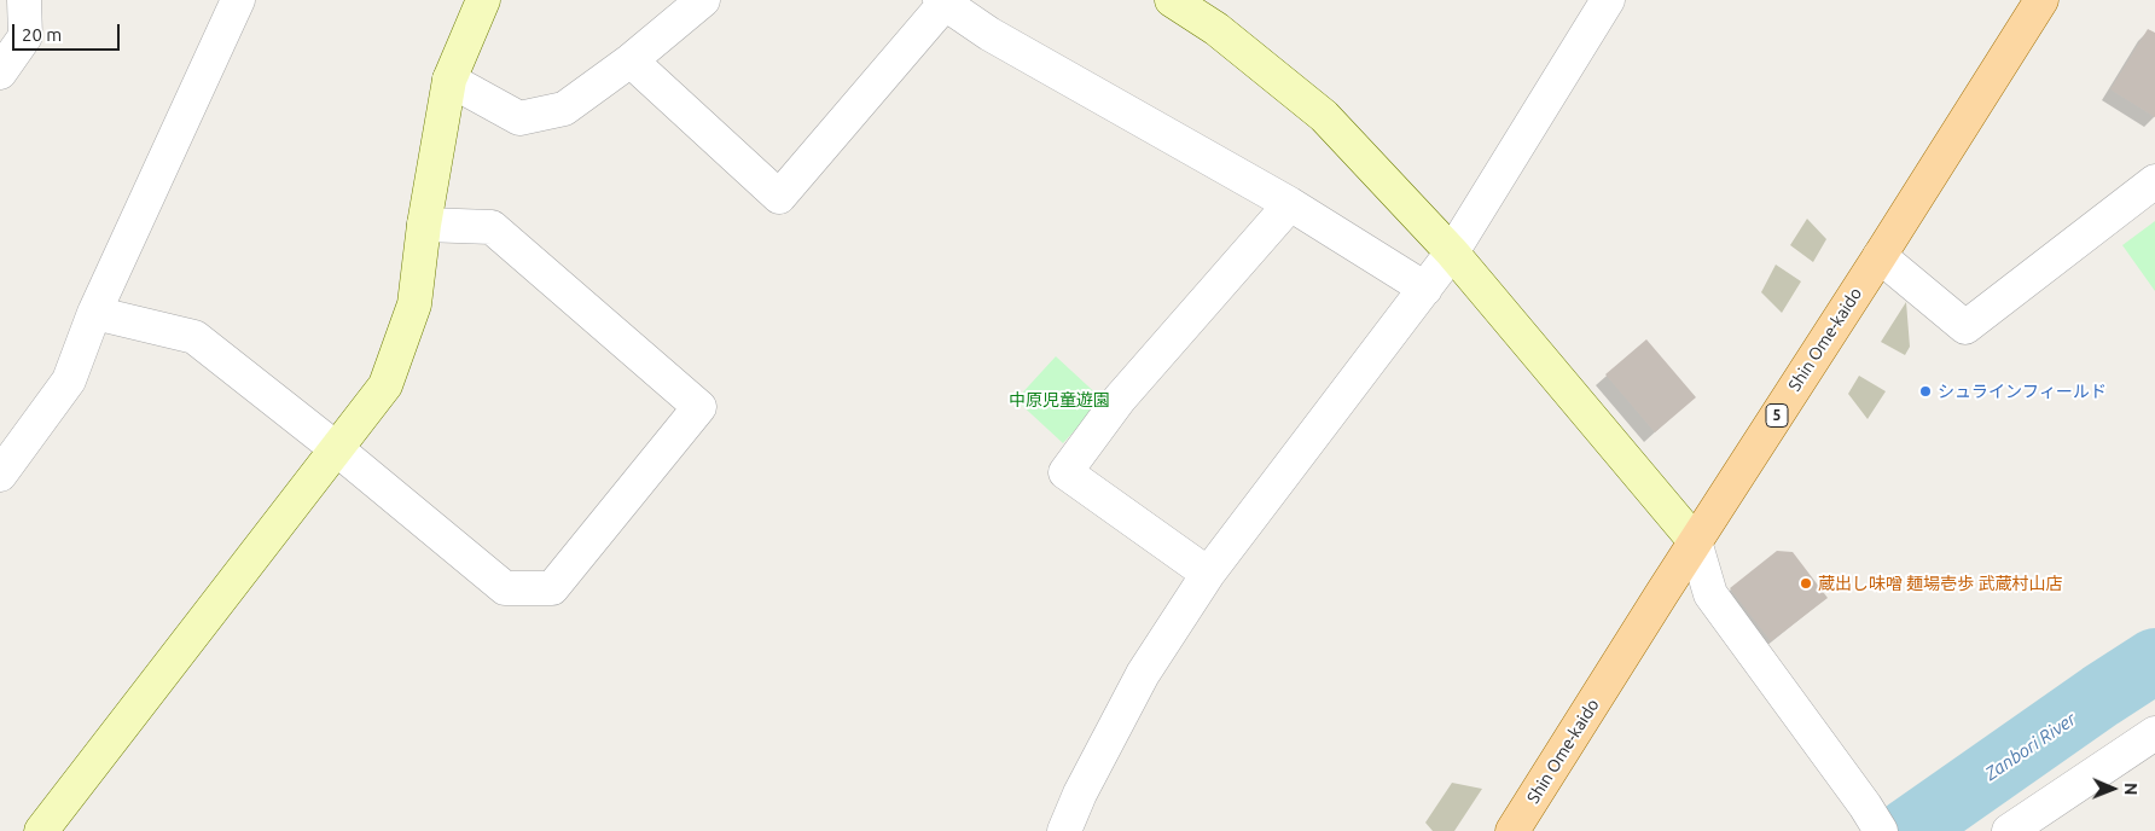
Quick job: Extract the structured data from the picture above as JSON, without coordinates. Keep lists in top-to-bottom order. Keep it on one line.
{"streets":{"main road":["Shin Ome-kaido","5"]},"water":["Zanbori River"],"parks":["中原児童遊園"],"places":["シュラインフィールド","蔵出し味噌 麺場壱歩 武蔵村山店"],"scale_bar":"20 m","north":"right"}
